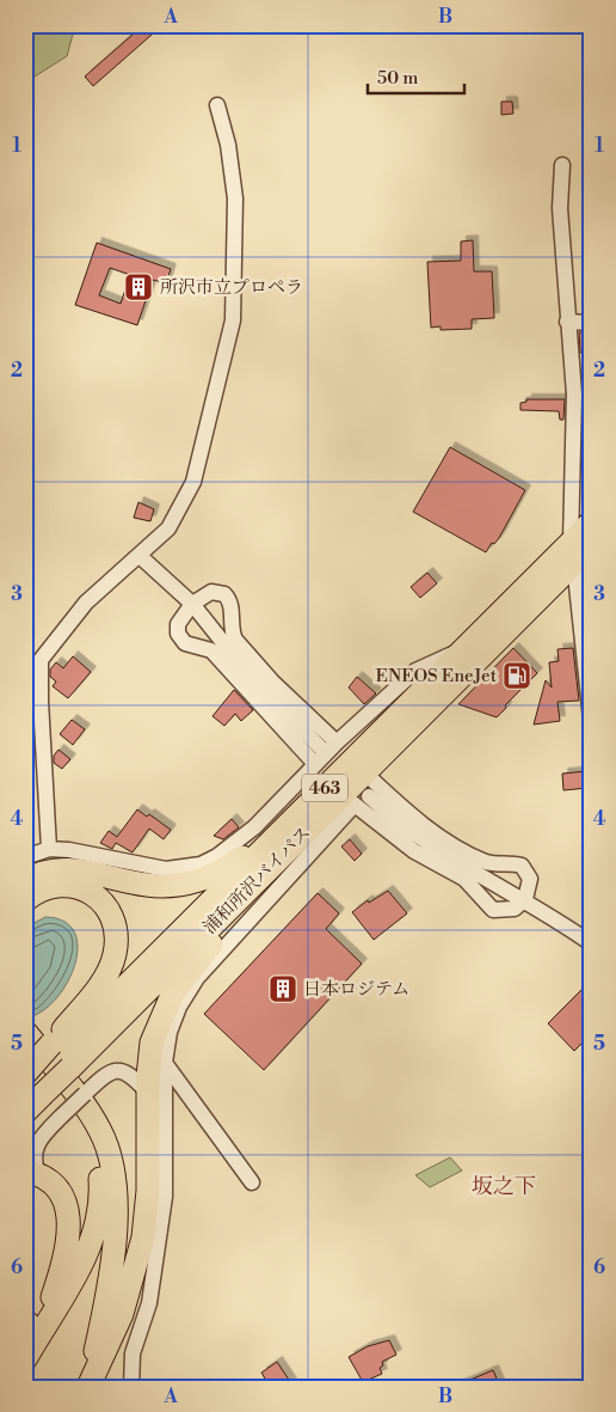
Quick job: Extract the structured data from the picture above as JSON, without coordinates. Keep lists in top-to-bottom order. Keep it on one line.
{"streets":{"highway":["463","浦和所沢バイパス"]},"districts":["坂之下"],"places":{"building":["所沢市立プロペラ","日本ロジテム"],"fuel station":["ENEOS EneJet"]},"scale_bar":"50 m","grid":{"columns":["A","B"],"rows":["1","2","3","4","5","6"]}}
